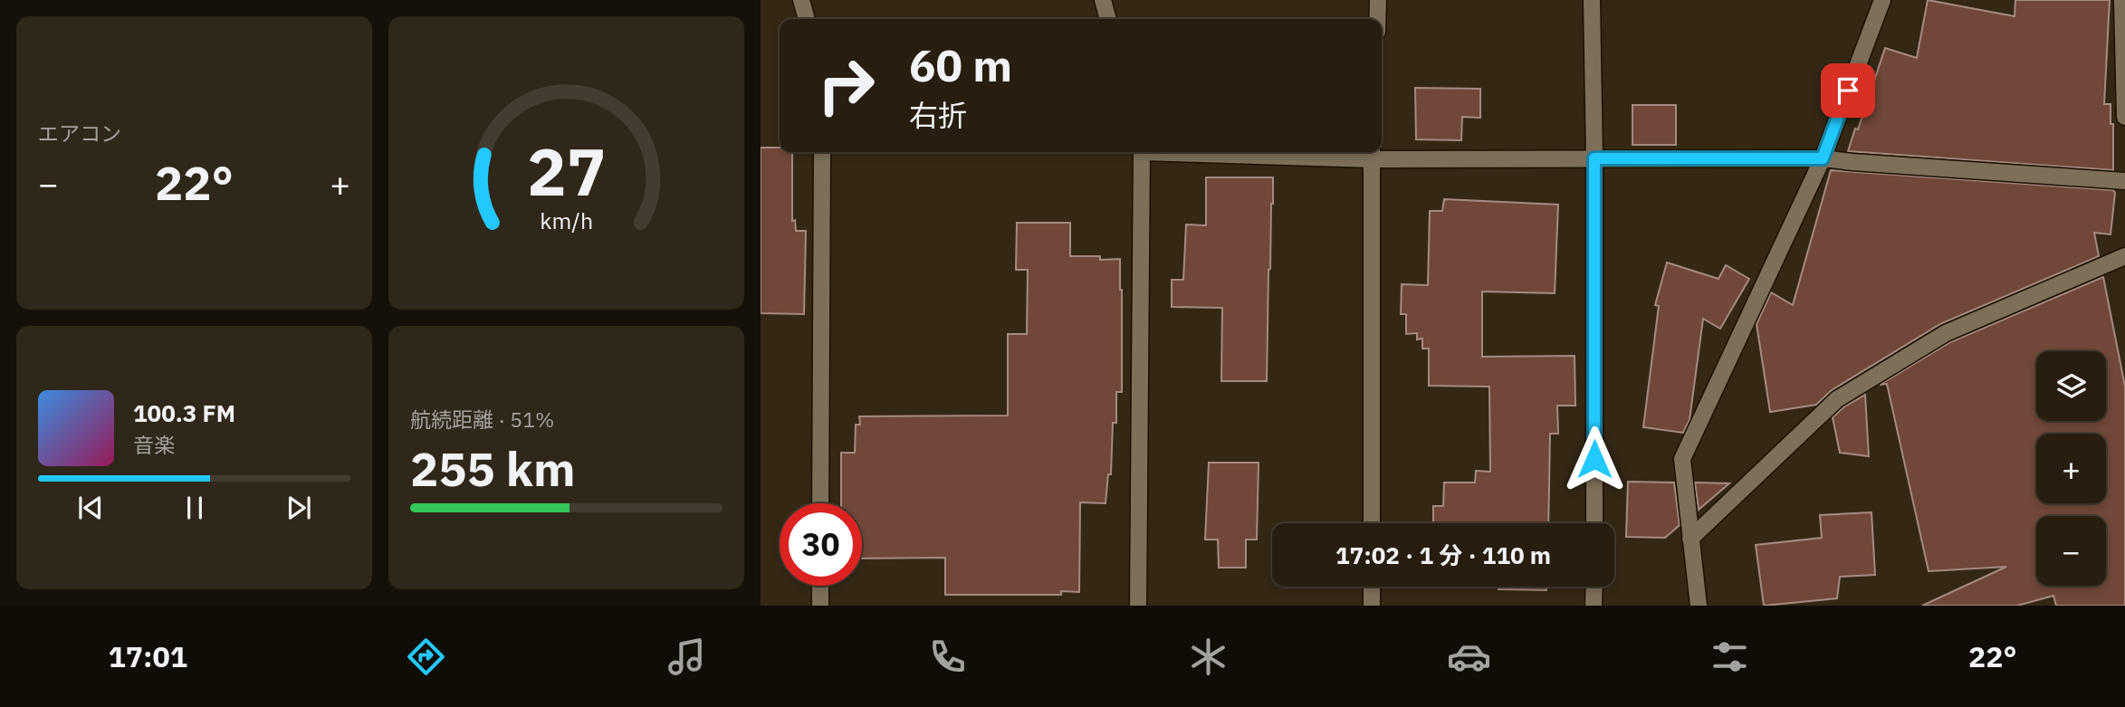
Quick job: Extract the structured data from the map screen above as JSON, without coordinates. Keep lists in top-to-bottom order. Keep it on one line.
{"page":{"tile":["エアコン",["航続距離 · 51%","255 km"]],"turn":["60 m","右折"],"heat":["−","22°","+"],"map_buttons":["+","−"],"song":["100.3 FM","音楽"],"limit":"30","trip":"17:02 · 1 分 · 110 m","tabs":["17:01","22°"],"gauge":["27","km/h"]}}
